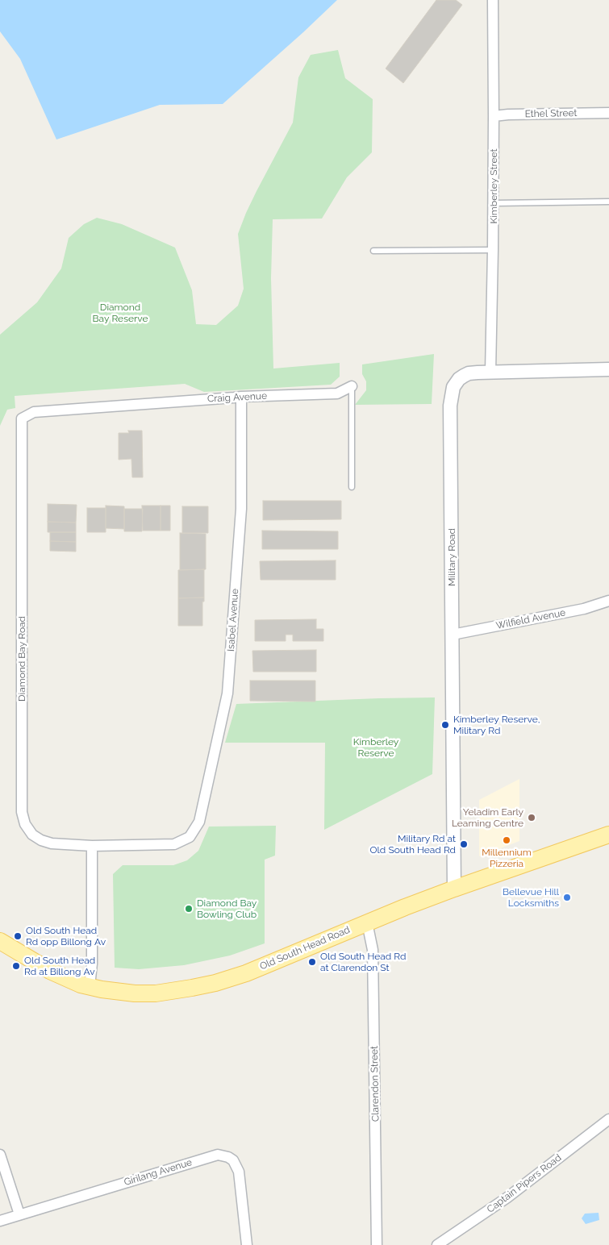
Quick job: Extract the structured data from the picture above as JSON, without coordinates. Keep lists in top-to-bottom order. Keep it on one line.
{"streets":{"main road":["Old South Head Road"],"street":["Ethel Street","Kimberley Street","Craig Avenue","Military Road","Wilfield Avenue","Isabel Avenue","Diamond Bay Road","Clarendon Street","Girilang Avenue","Captain Pipers Road"]},"crossings":[["Ethel Street","Kimberley Street"],["Kimberley Street","Military Road"],["Craig Avenue","Isabel Avenue"],["Craig Avenue","Diamond Bay Road"],["Military Road","Wilfield Avenue"],["Military Road","Old South Head Road"],["Isabel Avenue","Diamond Bay Road"],["Old South Head Road","Clarendon Street"]],"parks":["Diamond Bay Reserve","Kimberley Reserve"],"places":["Kimberley Reserve, Military Rd","Yeladim Early Learning Centre","Millennium Pizzeria","Military Rd at Old South Head Rd","Bellevue Hill Locksmiths","Diamond Bay Bowling Club","Old South Head Rd opp Billong Av","Old South Head Rd at Clarendon St","Old South Head Rd at Billong Av"]}
